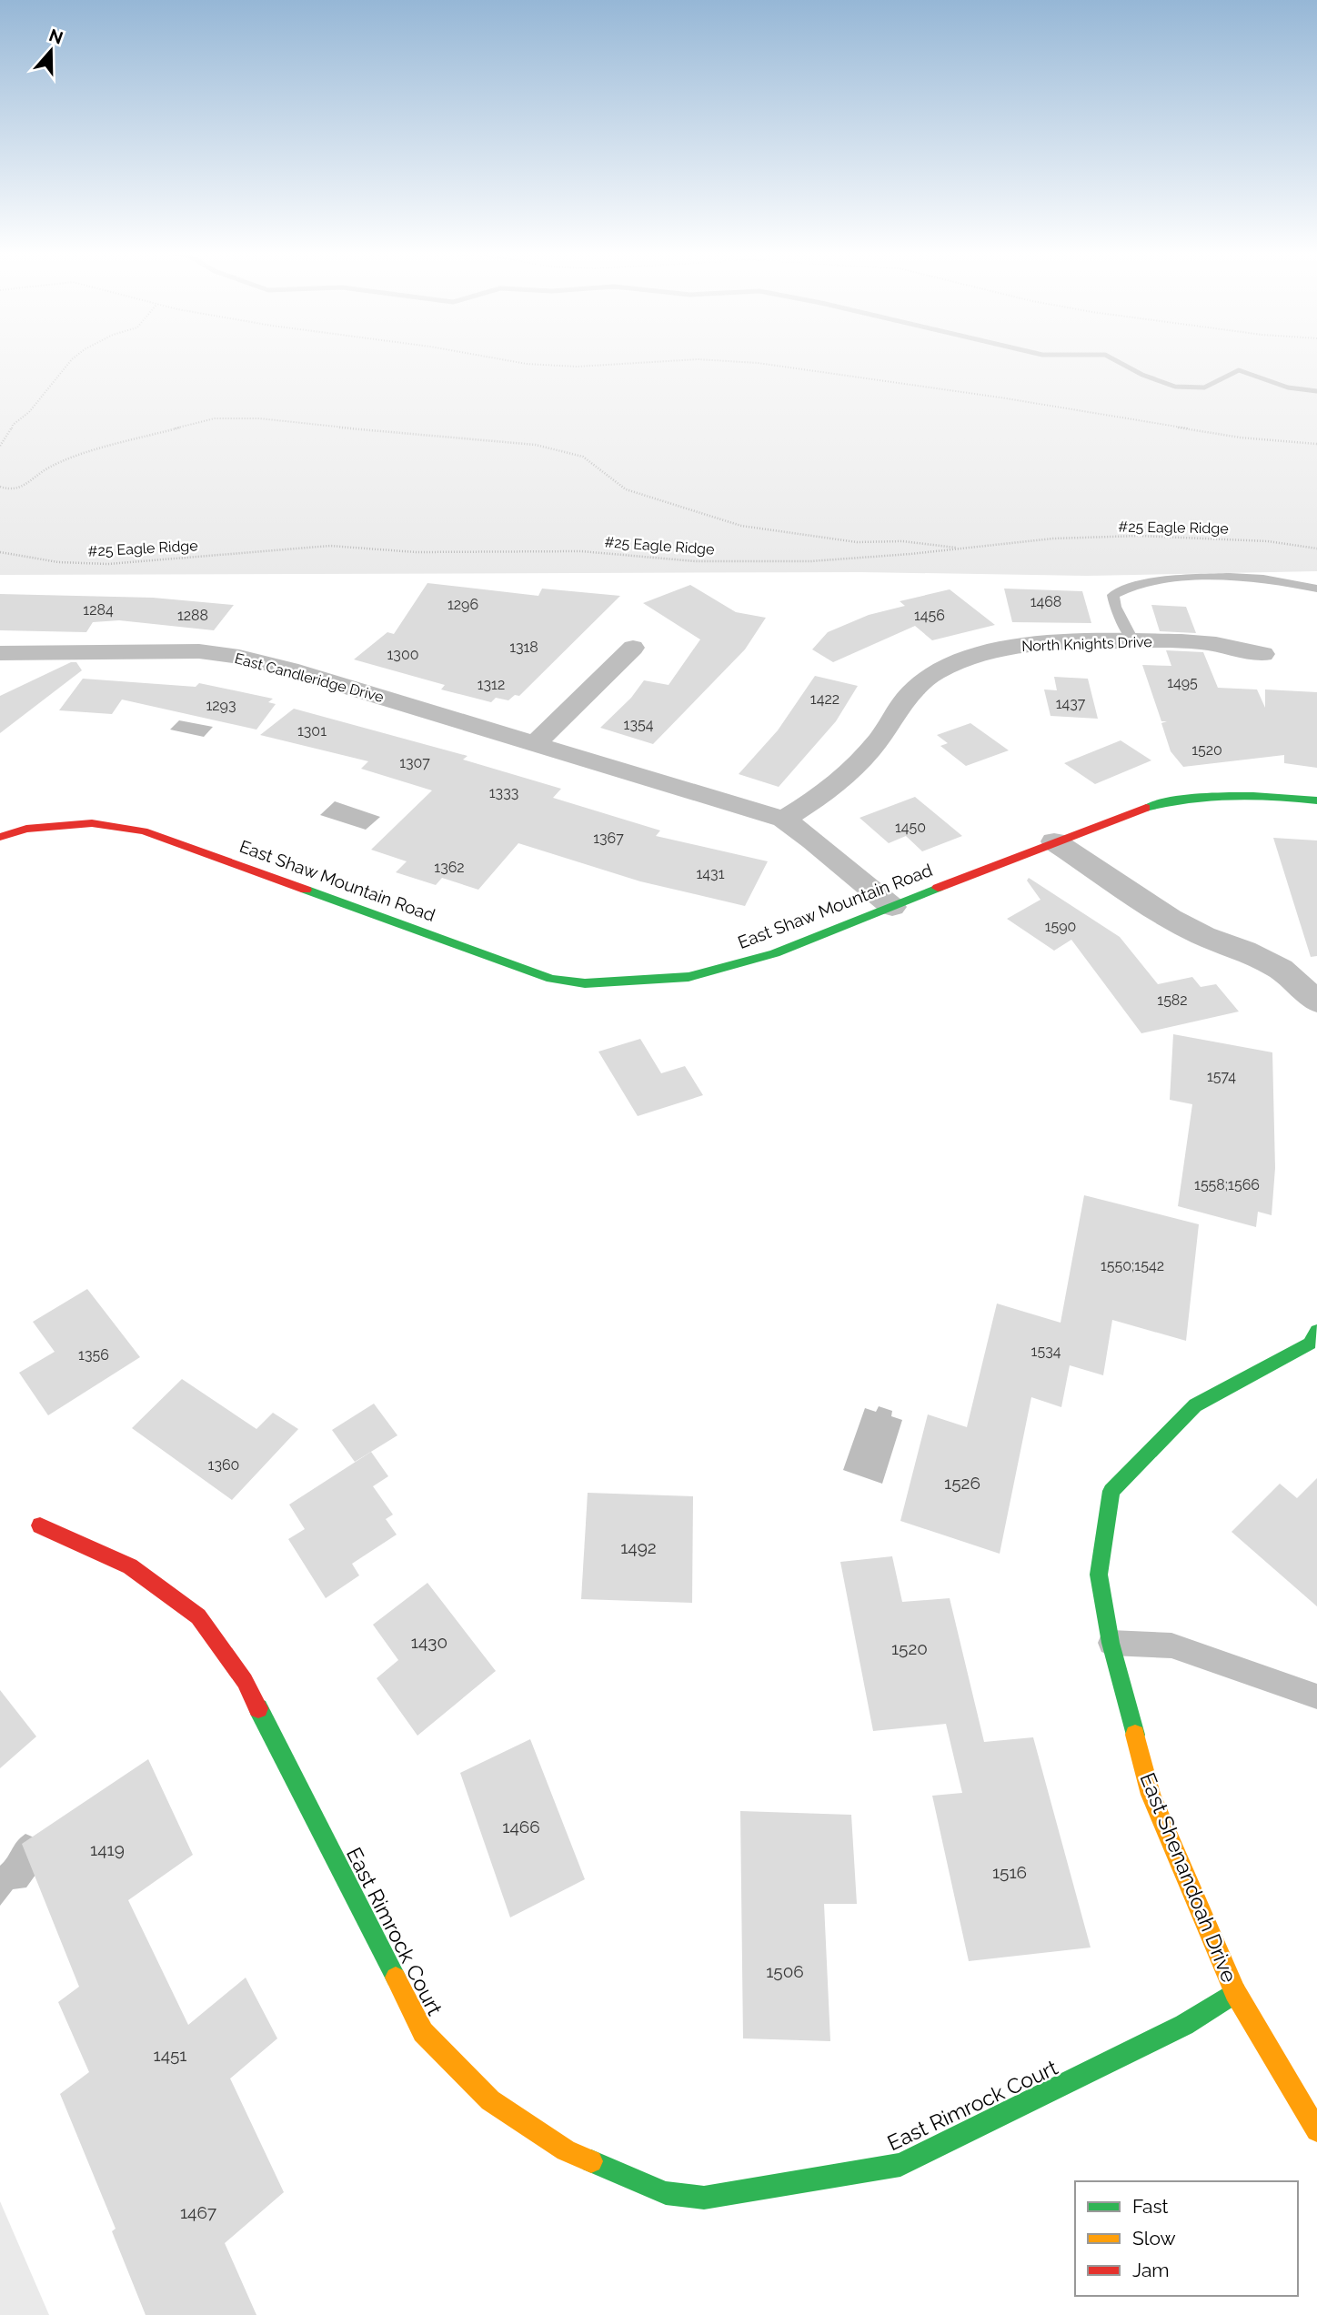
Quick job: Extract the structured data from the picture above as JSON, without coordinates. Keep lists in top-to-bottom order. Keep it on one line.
{"streets":{"street":["North Knights Drive","East Candleridge Drive","East Shaw Mountain Road","East Shenandoah Drive","East Rimrock Court"],"path":["#25 Eagle Ridge"]},"crossings":[["North Knights Drive","East Candleridge Drive"],["East Candleridge Drive","East Shaw Mountain Road"],["East Shenandoah Drive","East Rimrock Court"]],"house_numbers":["1468","1296","1284","1288","1456","1318","1300","1495","1312","1422","1437","1293","1354","1301","1520","1307","1333","1450","1367","1362","1431","1590","1582","1574","1558;1566","1550;1542","1534","1356","1360","1526","1492","1430","1520","1466","1419","1516","1506","1451","1467"],"legend":["Fast","Slow","Jam"],"north":"top"}
